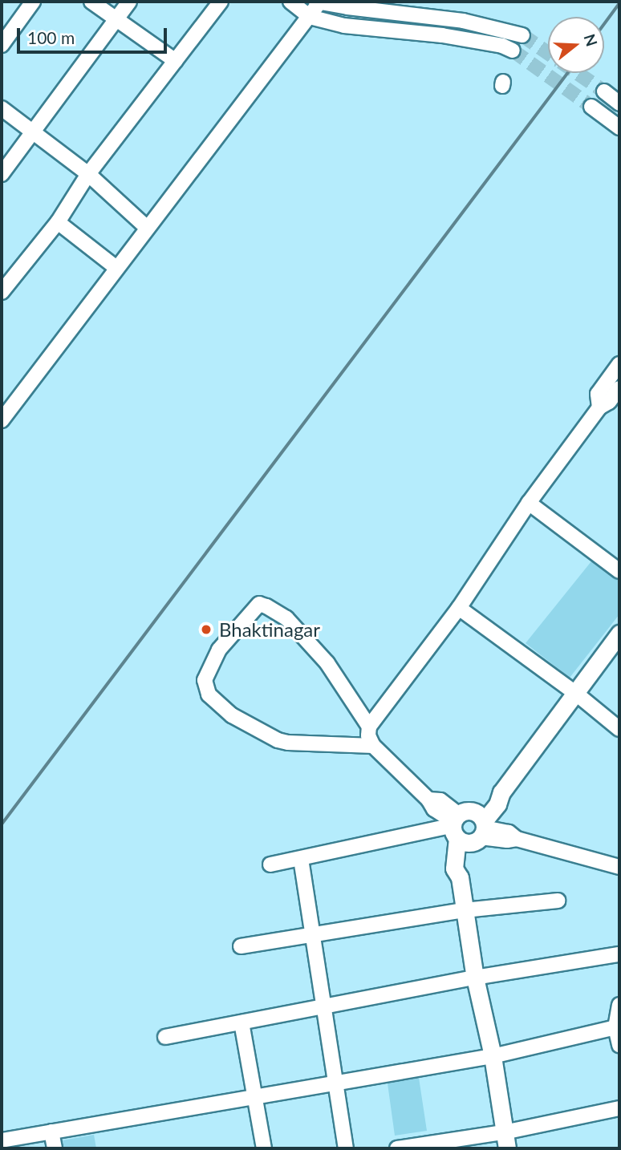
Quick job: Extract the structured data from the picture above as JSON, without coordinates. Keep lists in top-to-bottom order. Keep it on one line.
{"places":["Bhaktinagar"],"scale_bar":"100 m","north":"right"}
